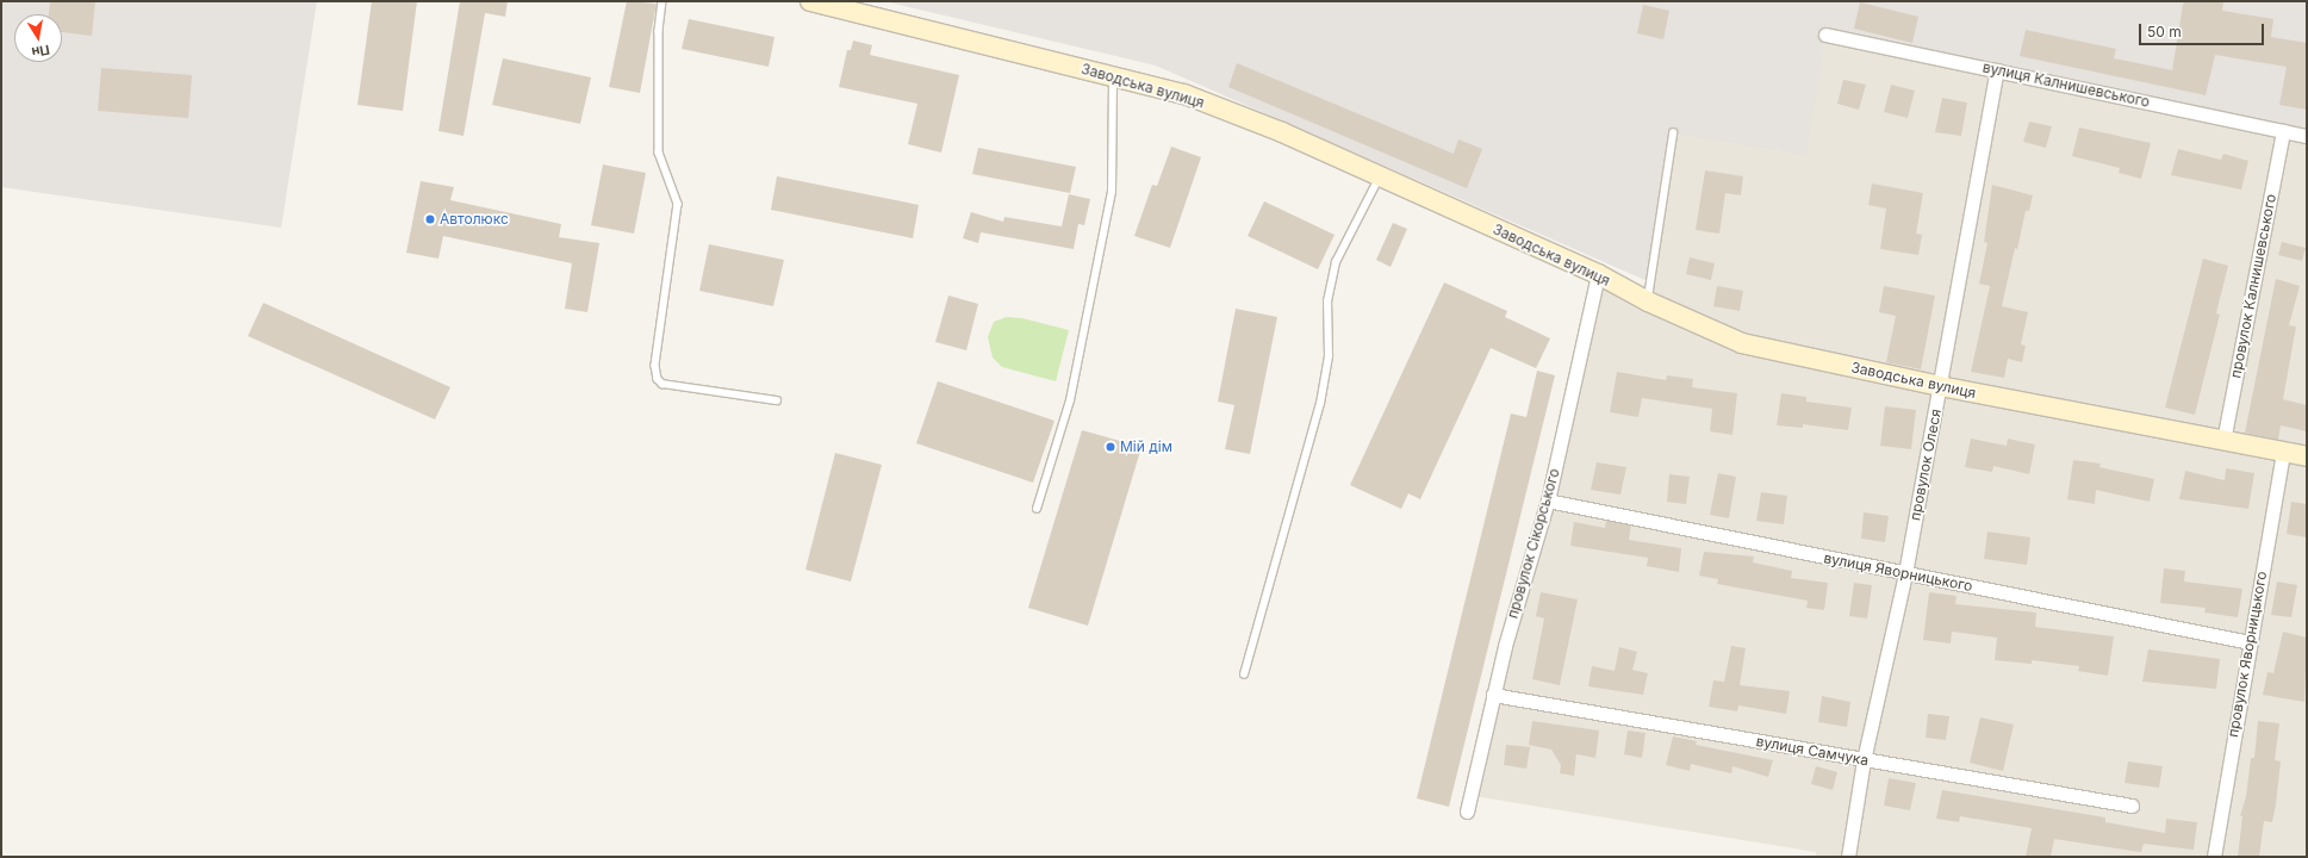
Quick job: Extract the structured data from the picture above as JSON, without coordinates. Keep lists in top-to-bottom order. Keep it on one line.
{"streets":{"street":["вулиця Калнишевського","Заводська вулиця","провулок Калнишевського","провулок Олеся","провулок Сікорського","вулиця Яворницького","провулок Яворницького","вулиця Самчука"]},"crossings":[["вулиця Калнишевського","провулок Калнишевського"],["вулиця Калнишевського","провулок Олеся"],["Заводська вулиця","провулок Калнишевського"],["Заводська вулиця","провулок Олеся"],["Заводська вулиця","провулок Сікорського"],["Заводська вулиця","провулок Яворницького"],["провулок Олеся","вулиця Яворницького"],["провулок Олеся","вулиця Самчука"],["провулок Сікорського","вулиця Яворницького"],["провулок Сікорського","вулиця Самчука"],["вулиця Яворницького","провулок Яворницького"]],"places":["Автолюкс","Мій дім"],"scale_bar":"50 m","north":"bottom"}
